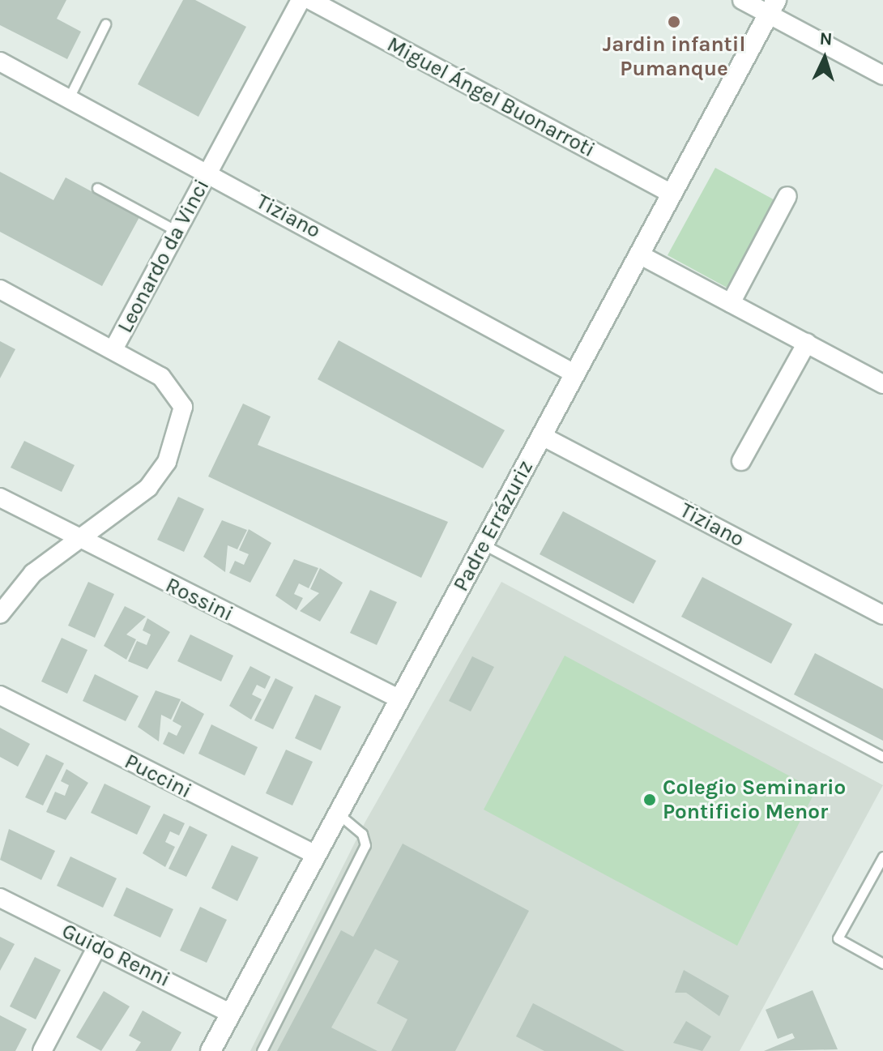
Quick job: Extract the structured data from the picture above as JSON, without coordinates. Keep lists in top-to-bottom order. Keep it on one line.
{"streets":{"street":["Miguel Ángel Buonarroti","Tiziano","Leonardo da Vinci","Padre Errázuriz","Rossini","Puccini","Guido Renni"]},"crossings":[["Miguel Ángel Buonarroti","Padre Errázuriz"],["Tiziano","Leonardo da Vinci"],["Tiziano","Padre Errázuriz"],["Leonardo da Vinci","Rossini"],["Padre Errázuriz","Rossini"],["Padre Errázuriz","Puccini"],["Padre Errázuriz","Guido Renni"]],"places":["Jardin infantil Pumanque","Colegio Seminario Pontificio Menor"],"north":"top"}
